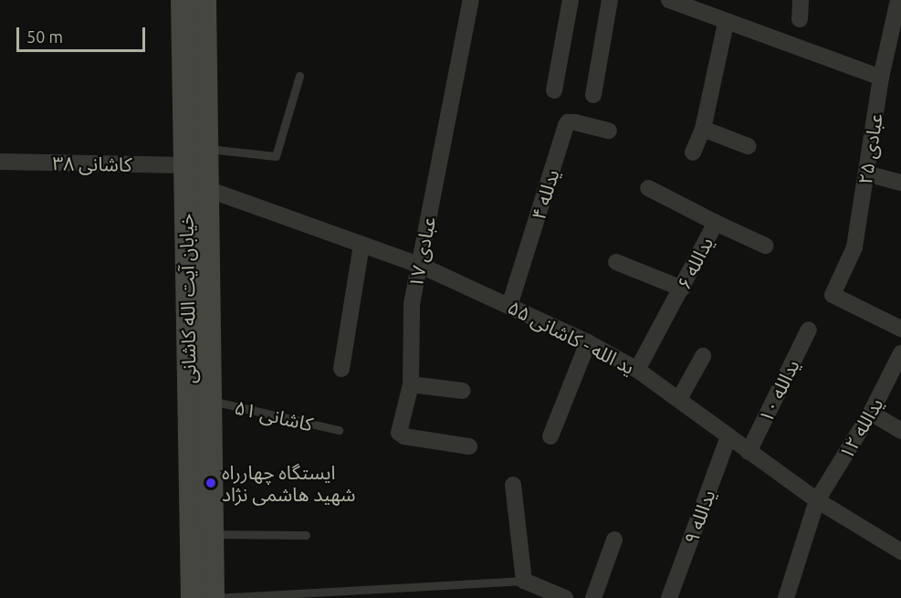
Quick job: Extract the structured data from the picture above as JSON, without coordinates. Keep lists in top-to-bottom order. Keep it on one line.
{"streets":{"main road":["خیابان آیت الله کاشانی"],"street":["عبادی ۲۵","کاشانی ۳۸","یدلله ۴","عبادی ۱۷","یدالله ۶","ید الله - کاشانی ۵۵","یدالله ۱۰","یدالله ۱۲","یدالله ۹"],"lane":["کاشانی ۵۱"]},"crossings":[["کاشانی ۳۸","خیابان آیت الله کاشانی"],["یدلله ۴","ید الله - کاشانی ۵۵"],["عبادی ۱۷","ید الله - کاشانی ۵۵"],["یدالله ۶","ید الله - کاشانی ۵۵"],["خیابان آیت الله کاشانی","ید الله - کاشانی ۵۵"],["خیابان آیت الله کاشانی","کاشانی ۵۱"],["ید الله - کاشانی ۵۵","یدالله ۱۰"],["ید الله - کاشانی ۵۵","یدالله ۱۲"],["ید الله - کاشانی ۵۵","یدالله ۹"]],"places":["ایستگاه چهارراه شهید هاشمی نژاد"],"scale_bar":"50 m"}
